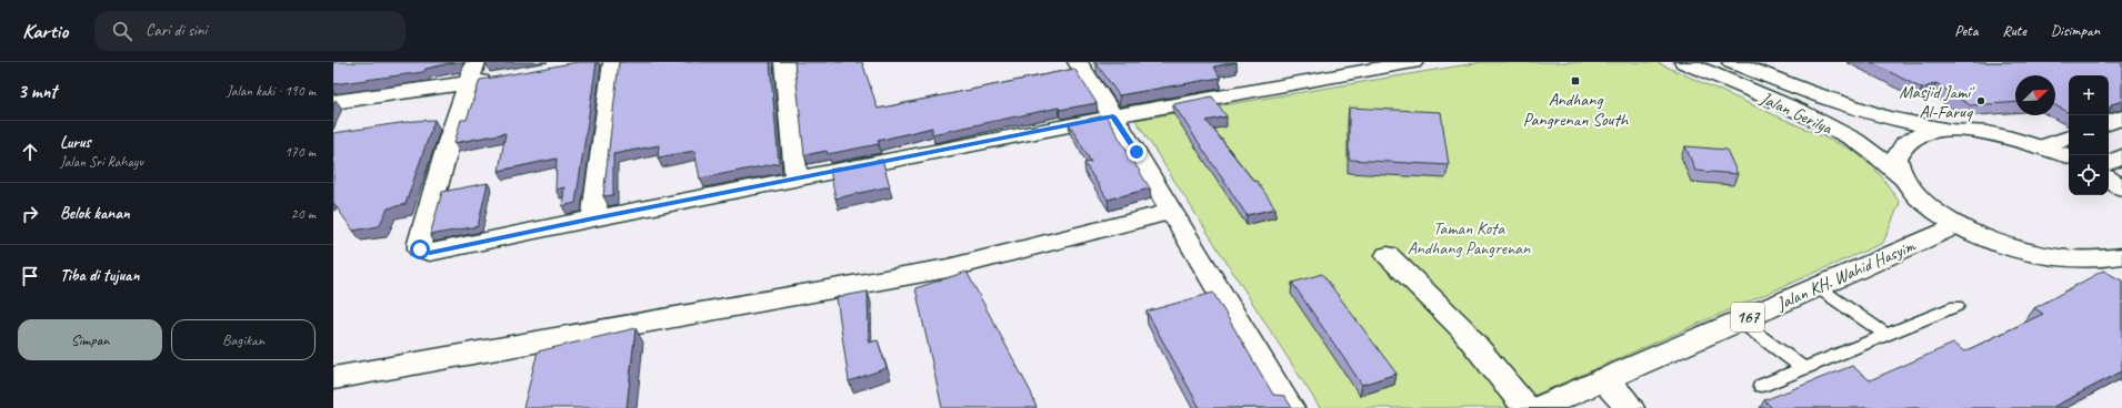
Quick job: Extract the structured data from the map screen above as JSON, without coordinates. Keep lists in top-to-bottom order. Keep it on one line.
{"streets":{"main road":["Jalan Gerilya","Jalan KH. Wahid Hasyim","167"]},"crossings":[["Jalan Gerilya","Jalan KH. Wahid Hasyim"]],"parks":["Taman Kota Andhang Pangrenan"],"places":{"transit":["Andhang Pangrenan South"],"other":["Masjid Jami' Al-Faruq"]},"north":"top right","page":{"header":"Kartio","search":"Cari di sini","nav":["Peta","Rute","Disimpan"],"heading":["3 mnt","Jalan kaki · 190 m"],"map_buttons":["+","−"],"list":[["Lurus","Jalan Sri Rahayu","170 m"],["Belok kanan","20 m"],"Tiba di tujuan"],"buttons":["Simpan","Bagikan"]}}
